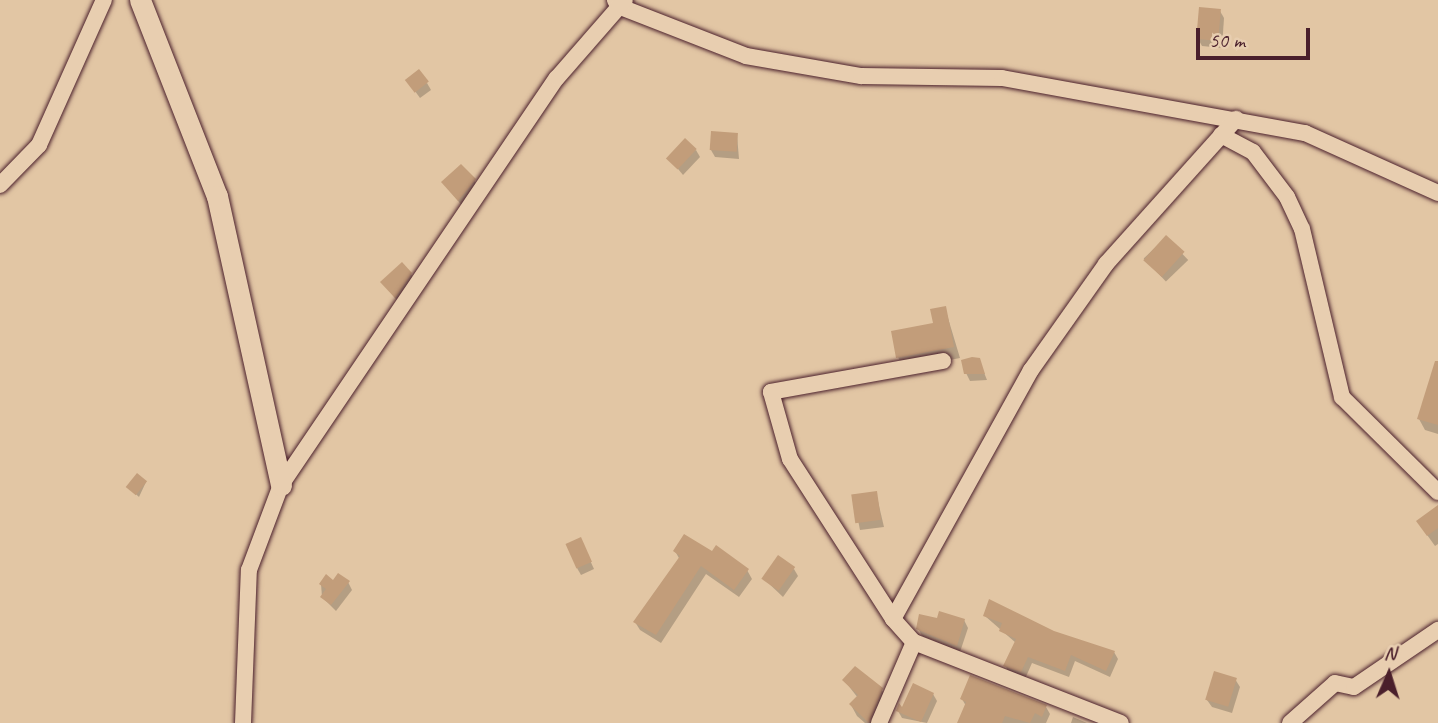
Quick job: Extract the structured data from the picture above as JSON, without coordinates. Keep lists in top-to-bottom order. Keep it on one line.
{"scale_bar":"50 m","north":"top"}
